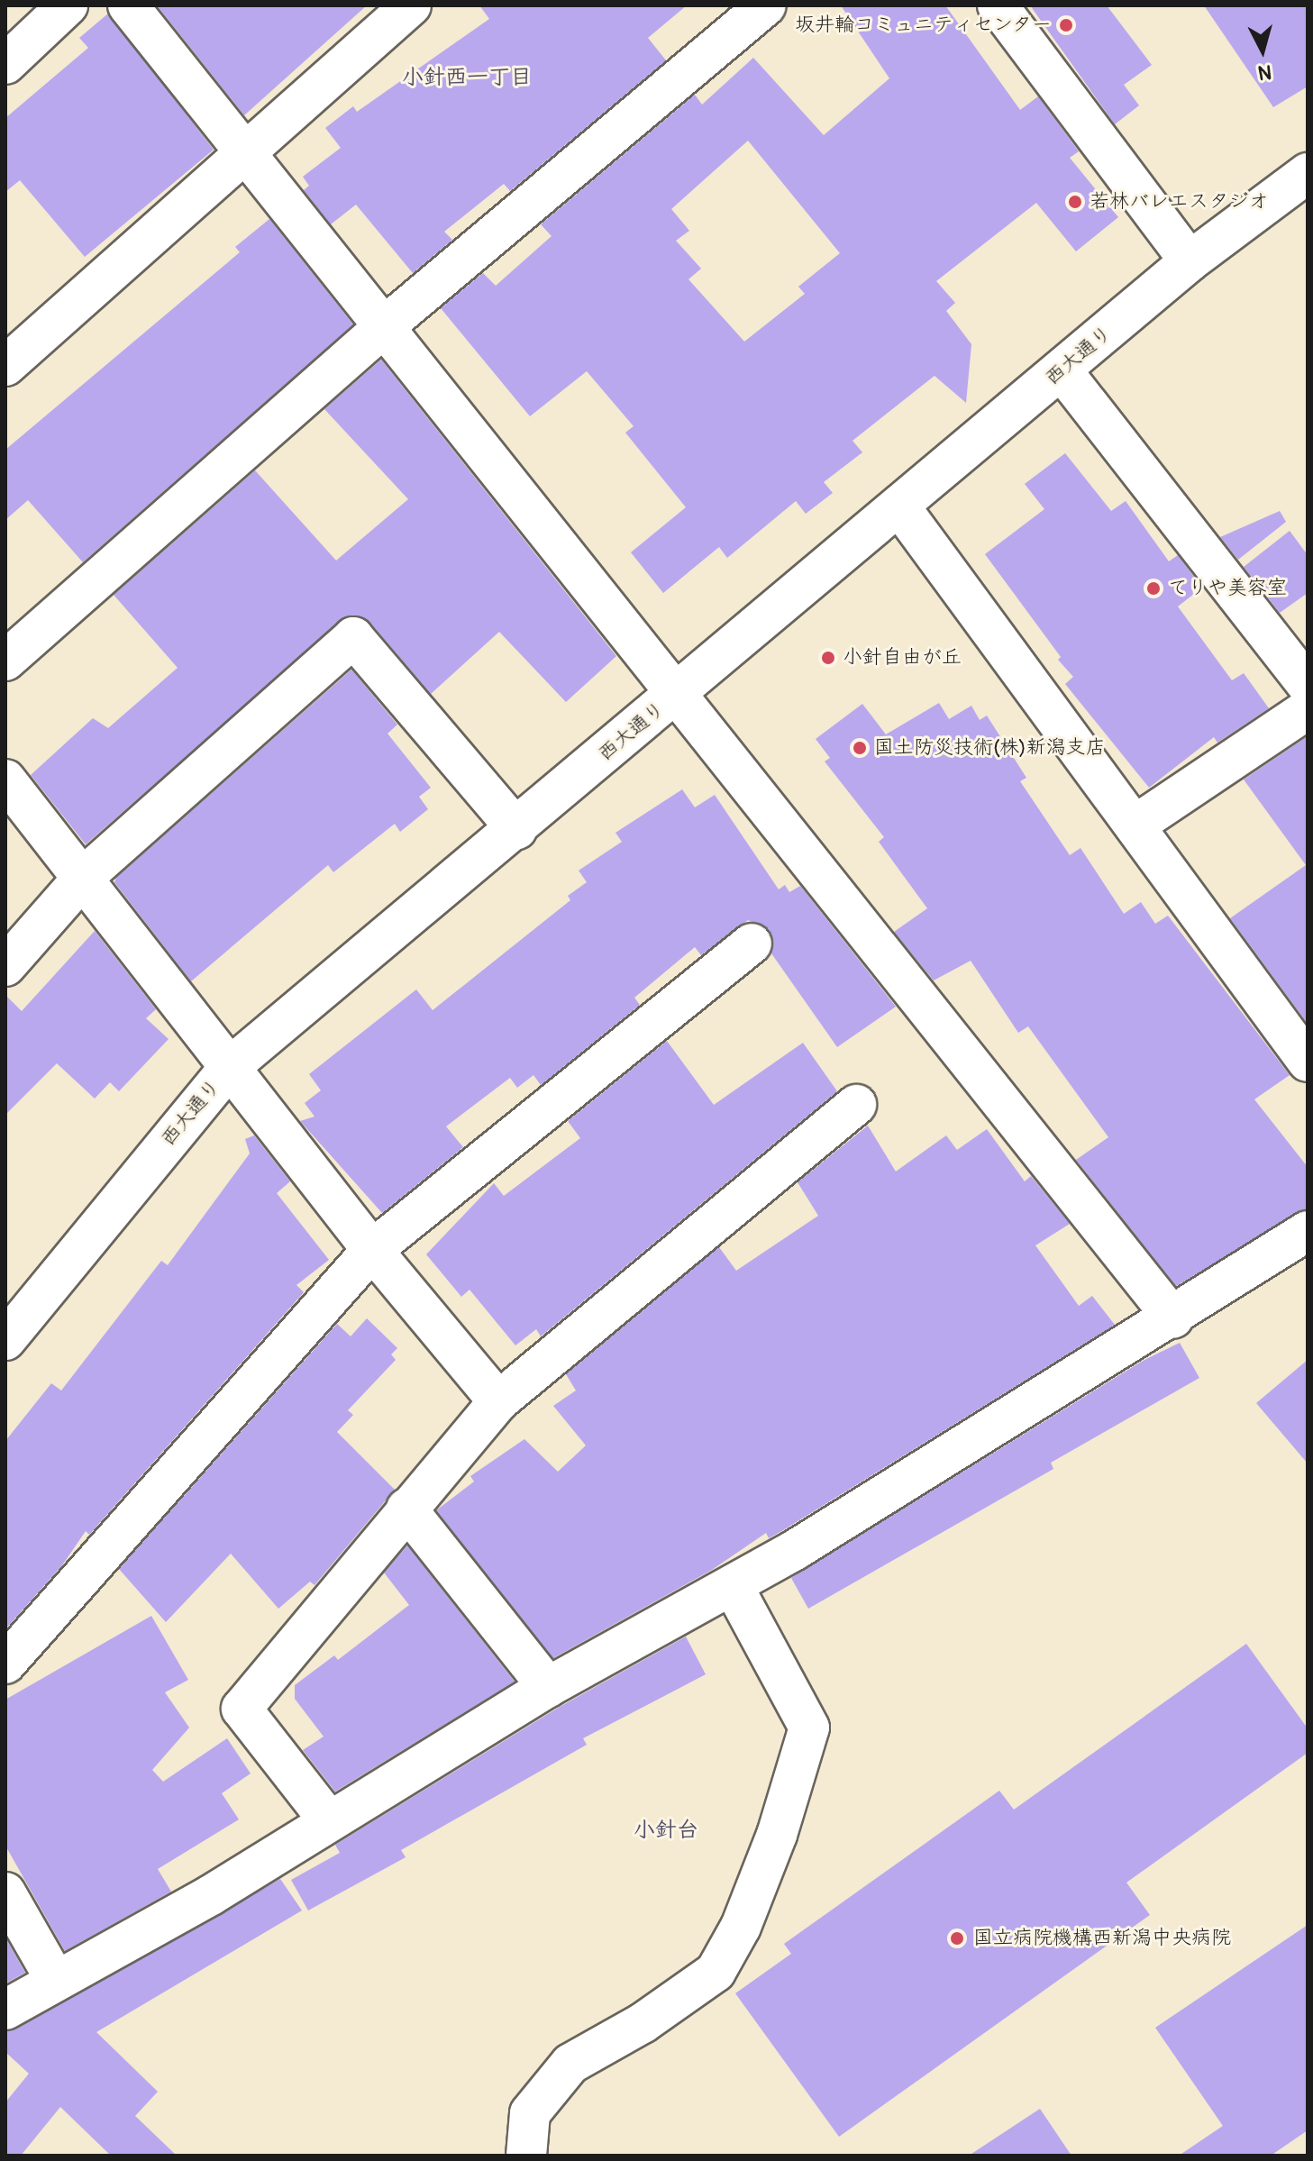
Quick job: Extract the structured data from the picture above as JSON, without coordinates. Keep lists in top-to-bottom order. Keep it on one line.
{"streets":{"street":["西大通り"]},"districts":["小針西一丁目","小針台"],"places":["坂井輪コミュニティセンター","若林バレエスタジオ","てりや美容室","小針自由が丘","国土防災技術(株)新潟支店","国立病院機構西新潟中央病院"],"north":"bottom"}
